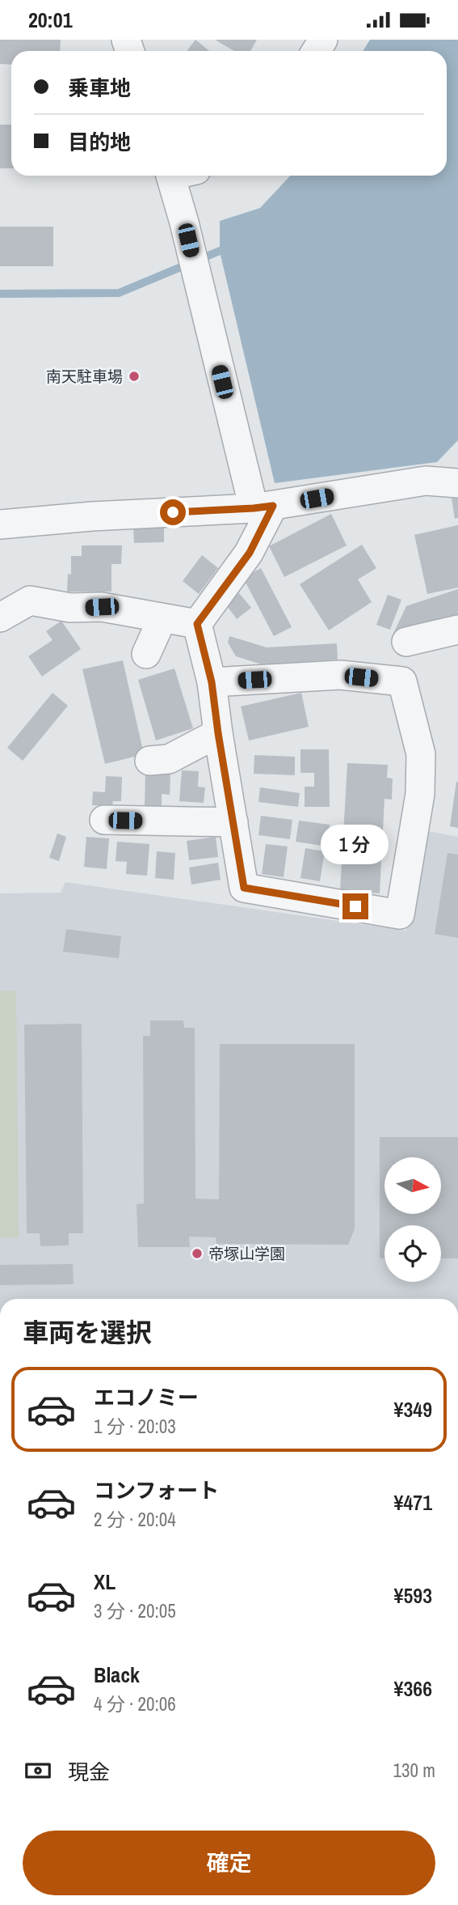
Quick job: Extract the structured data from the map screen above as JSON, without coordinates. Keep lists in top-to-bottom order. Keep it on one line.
{"places":["南天駐車場","帝塚山学園"],"north":"right","page":{"status":"20:01","banner":["乗車地","目的地"],"bubble":"1 分","heading":"車両を選択","list":[{"name":"エコノミー","note":"1 分 · 20:03","value":"¥349"},{"name":"コンフォート","note":"2 分 · 20:04","value":"¥471"},{"name":"XL","note":"3 分 · 20:05","value":"¥593"},{"name":"Black","note":"4 分 · 20:06","value":"¥366"}],"pay":["現金","130 m"],"buttons":"確定"}}
